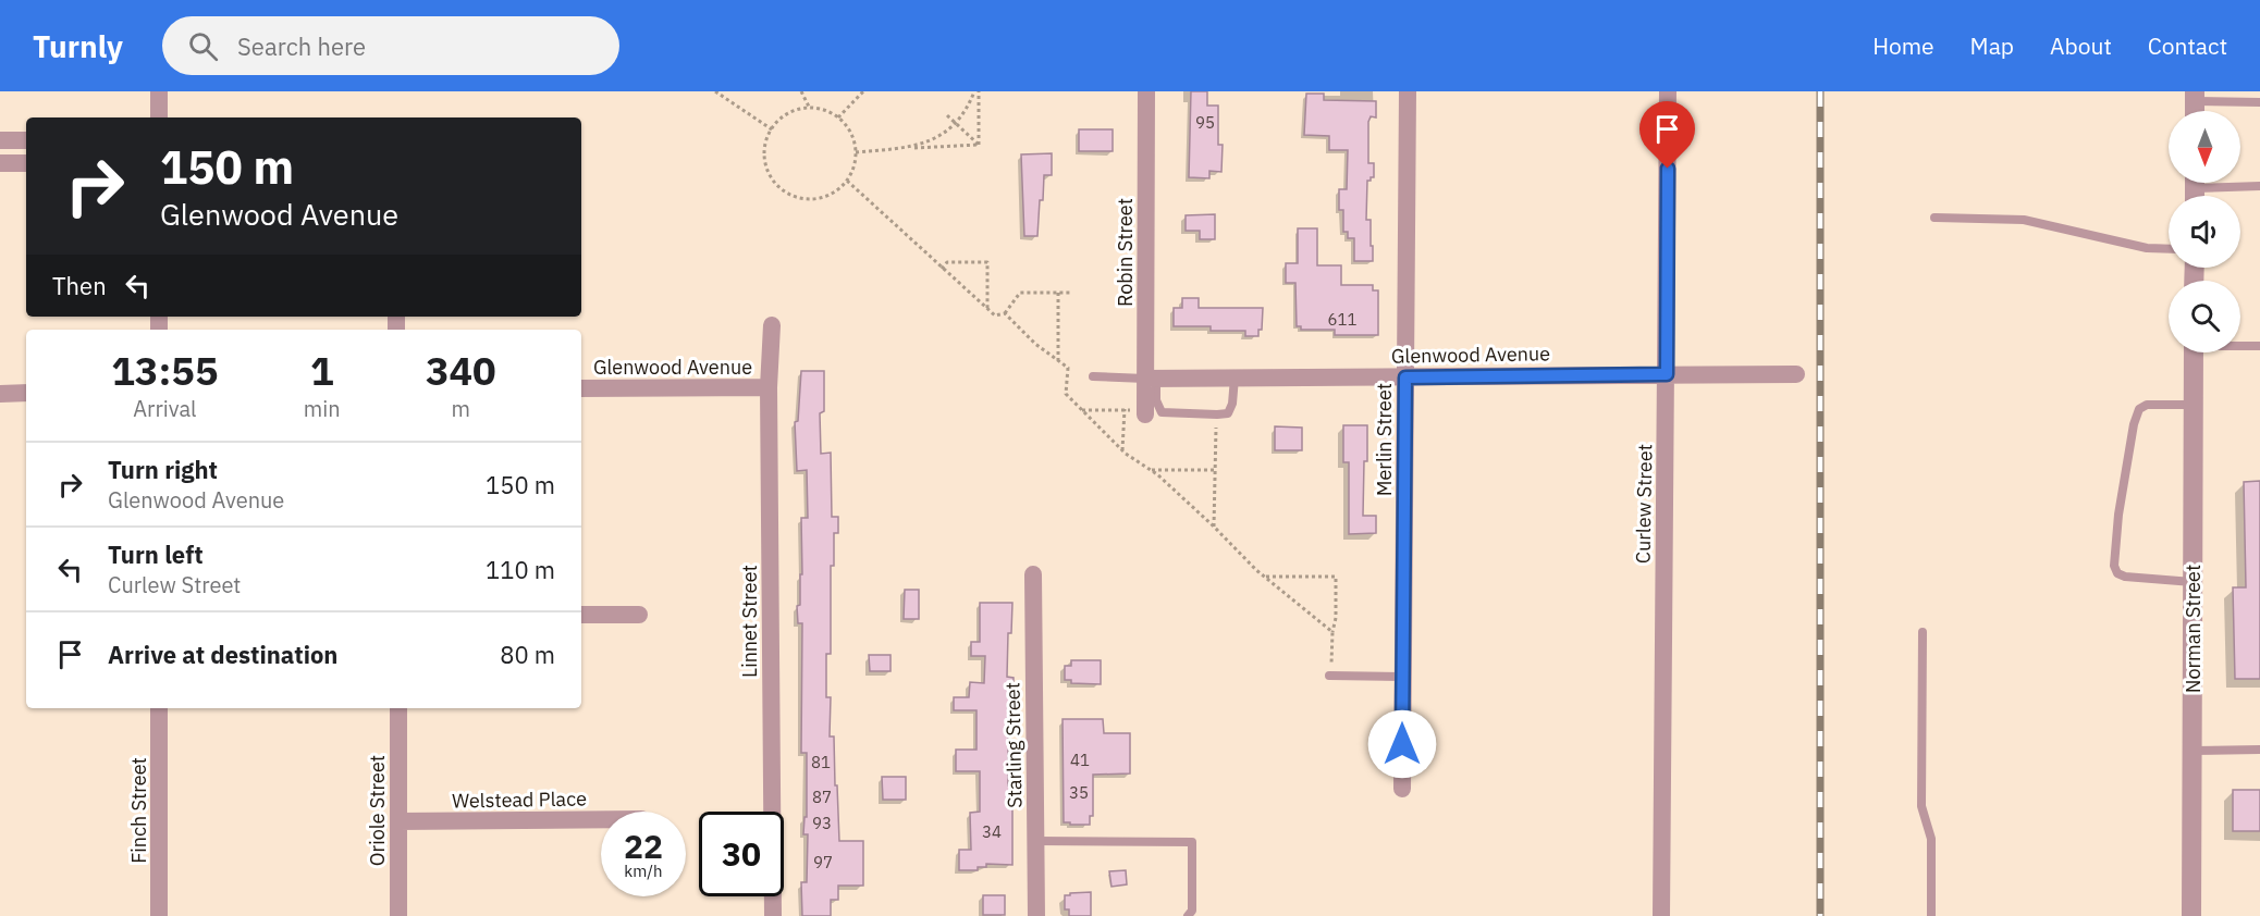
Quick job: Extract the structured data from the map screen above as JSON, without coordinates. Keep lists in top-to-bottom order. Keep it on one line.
{"streets":{"street":["Robin Street","Glenwood Avenue","Merlin Street","Curlew Street","Linnet Street","Norman Street","Starling Street","Welstead Place","Finch Street","Oriole Street"]},"crossings":[["Robin Street","Glenwood Avenue"],["Glenwood Avenue","Merlin Street"],["Glenwood Avenue","Curlew Street"],["Glenwood Avenue","Linnet Street"],["Welstead Place","Oriole Street"]],"house_numbers":["95","611","41","81","35","87","93","34","97"],"north":"bottom","page":{"header":"Turnly","search":"Search here","nav":["Home","Map","About","Contact"],"turn":["150 m","Glenwood Avenue"],"then":"Then","eta":["13:55","Arrival","1","min","340","m"],"list":[{"name":"Turn right","note":"Glenwood Avenue","value":"150 m"},{"name":"Turn left","note":"Curlew Street","value":"110 m"},{"name":"Arrive at destination","value":"80 m"}],"speed":"22 km/h","limit":"30"}}
